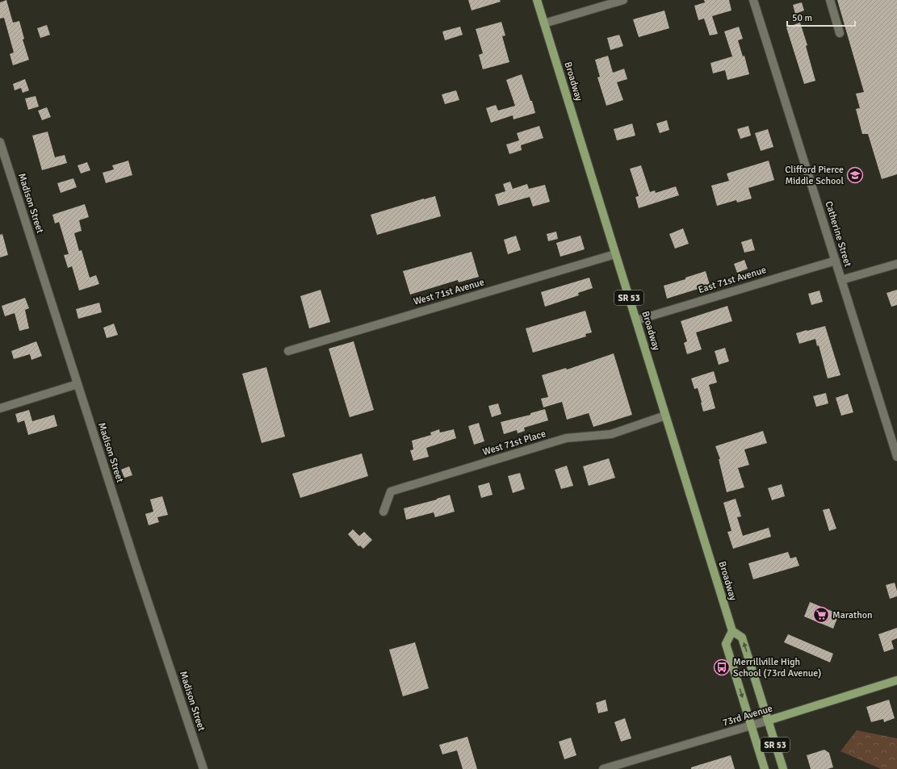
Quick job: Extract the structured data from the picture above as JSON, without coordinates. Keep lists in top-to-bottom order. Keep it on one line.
{"streets":{"main road":["Broadway","SR 53","73rd Avenue"],"street":["Madison Street","Catherine Street","East 71st Avenue","West 71st Avenue","West 71st Place"]},"crossings":[["Broadway","East 71st Avenue"],["Broadway","West 71st Avenue"],["Broadway","SR 53"],["Broadway","West 71st Place"],["Broadway","73rd Avenue"],["Catherine Street","East 71st Avenue"],["SR 53","73rd Avenue"]],"places":{"school or university":["Clifford Pierce Middle School"],"supermarket":["Marathon"],"bus stop":["Merrillville High School (73rd Avenue)"]},"scale_bar":"50 m"}
